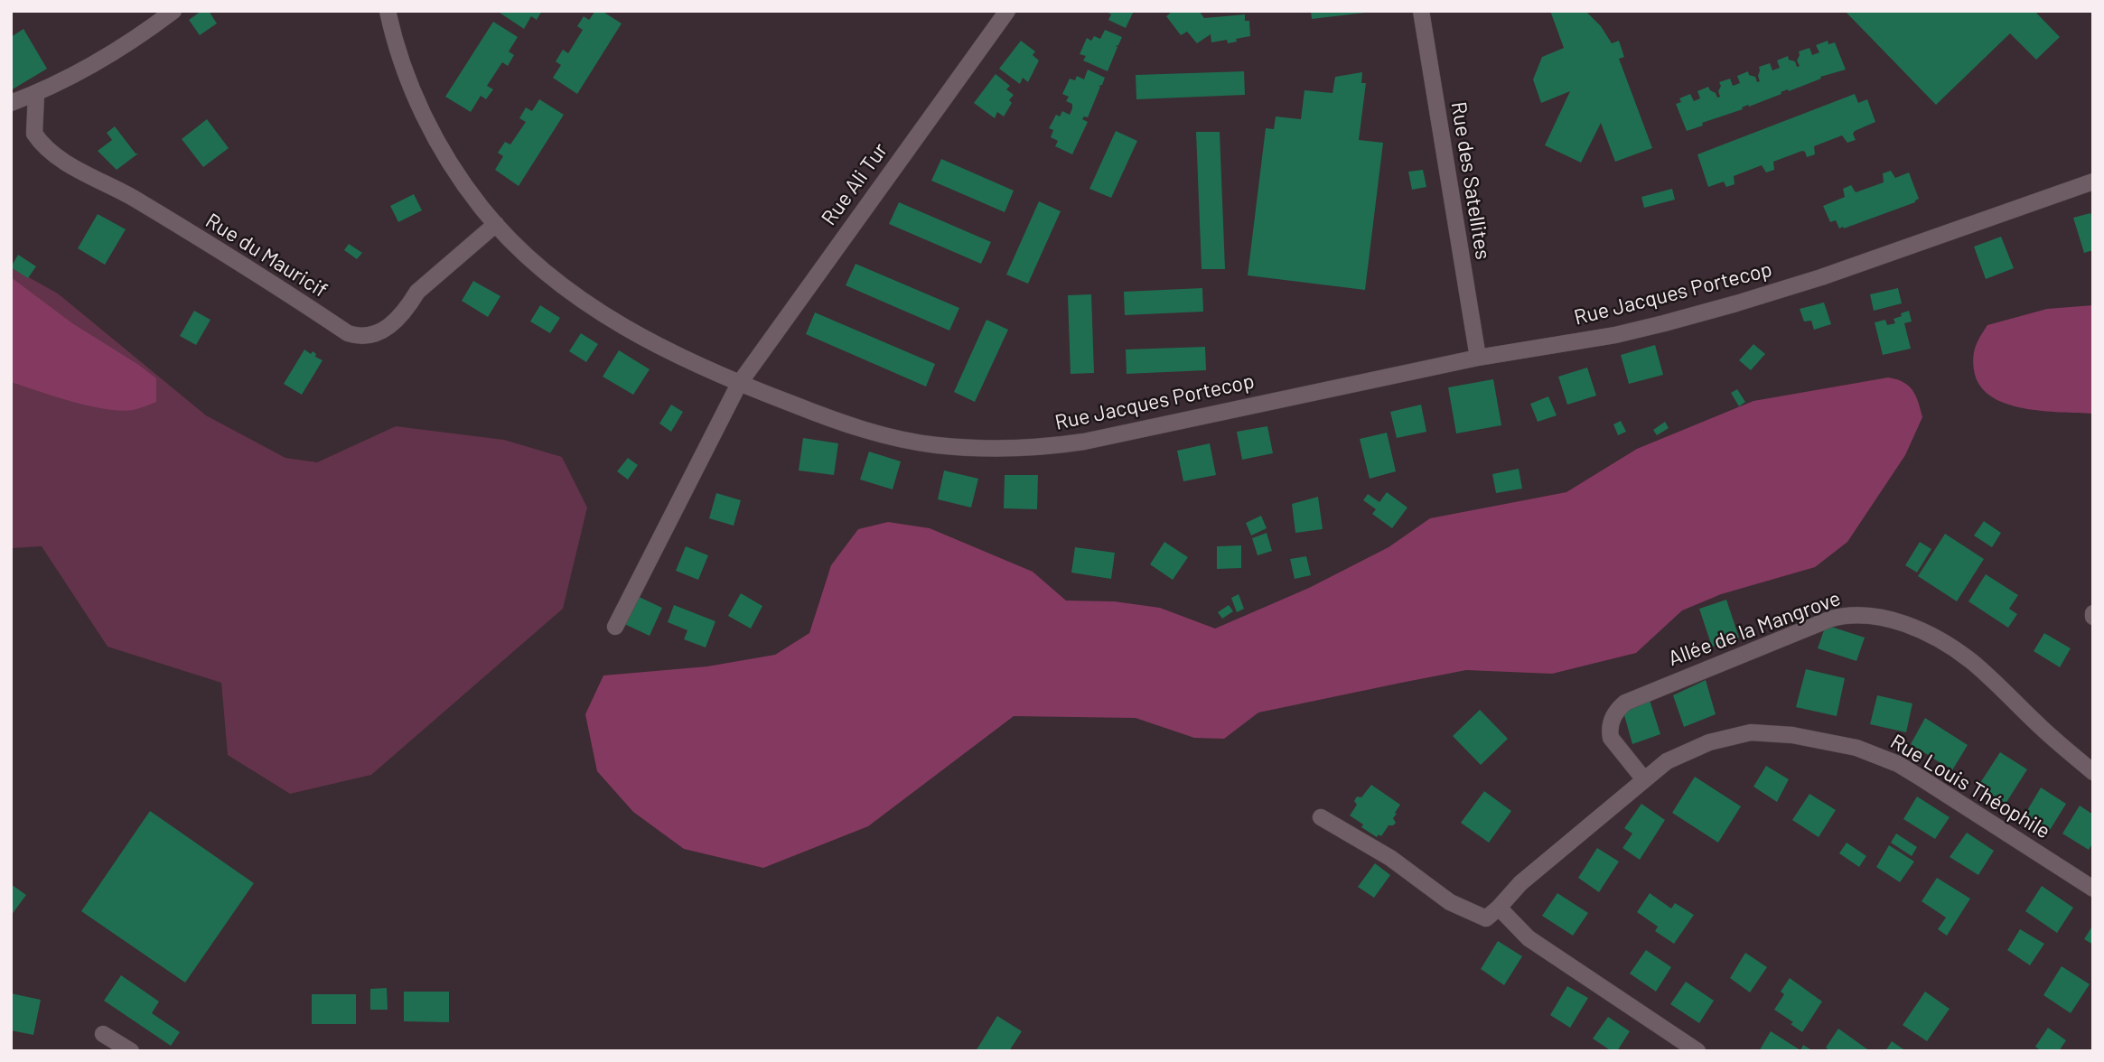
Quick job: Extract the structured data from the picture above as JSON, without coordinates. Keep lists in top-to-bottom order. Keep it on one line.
{"streets":{"street":["Rue des Satellites","Rue Ali Tur","Rue du Mauricif","Rue Jacques Portecop","Allée de la Mangrove","Rue Louis Théophile"]},"crossings":[["Rue des Satellites","Rue Jacques Portecop"],["Rue Ali Tur","Rue Jacques Portecop"],["Rue du Mauricif","Rue Jacques Portecop"],["Allée de la Mangrove","Rue Louis Théophile"]]}
